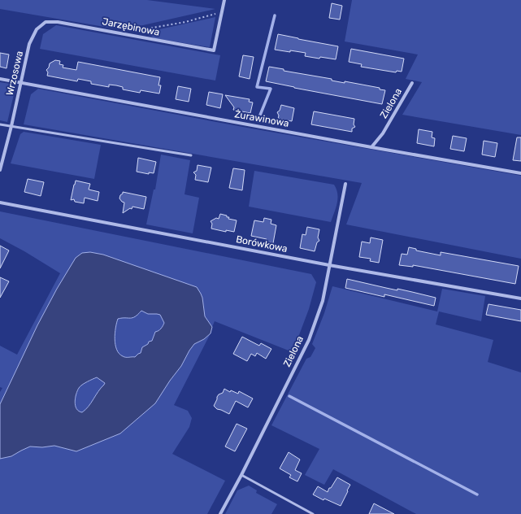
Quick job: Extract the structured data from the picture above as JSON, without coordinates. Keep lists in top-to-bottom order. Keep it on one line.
{"streets":{"street":["Jarzębinowa","Wrzosowa","Zielona","Żurawinowa","Borówkowa"]},"crossings":[["Jarzębinowa","Wrzosowa"],["Wrzosowa","Żurawinowa"],["Zielona","Żurawinowa"],["Zielona","Borówkowa"]]}
